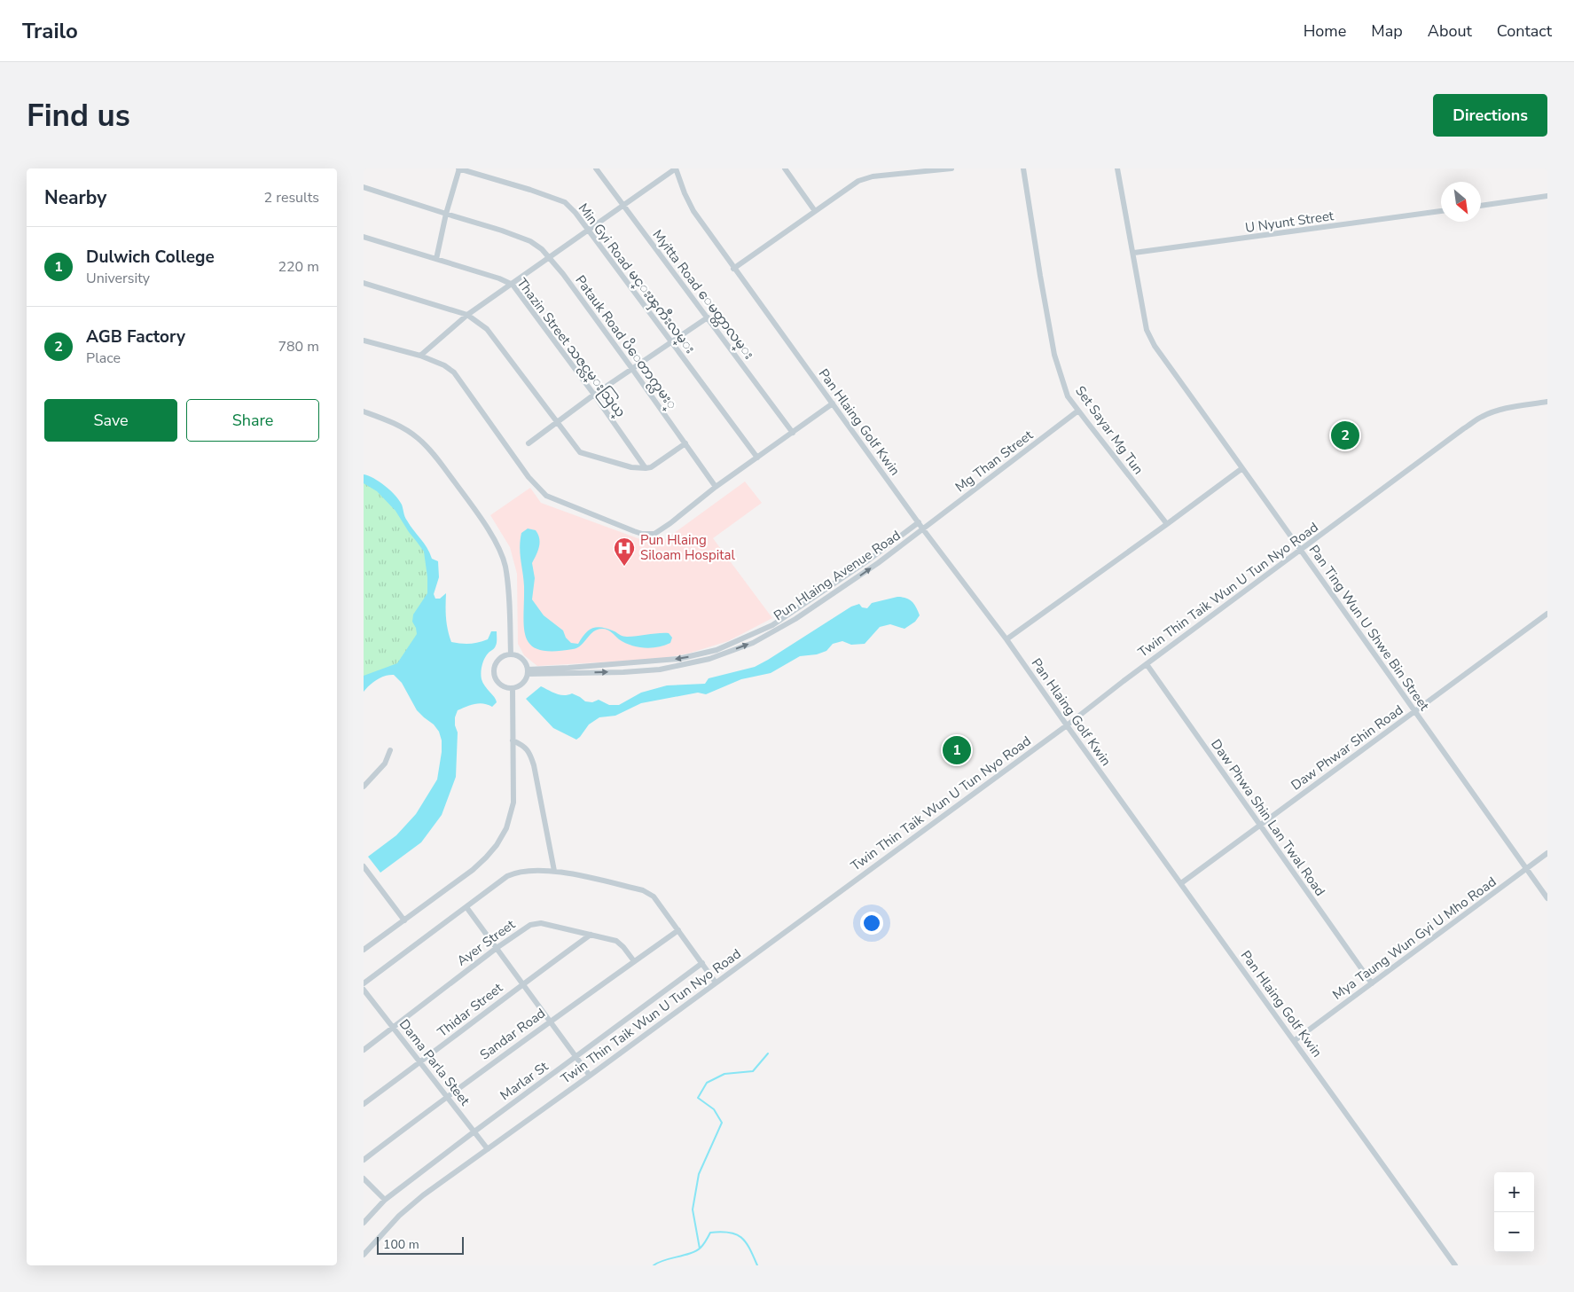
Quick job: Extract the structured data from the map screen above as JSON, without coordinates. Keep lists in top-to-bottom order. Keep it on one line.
{"streets":{"street":["U Nyunt Street","Min Gyi Road မင္းၾကီးလမ္း","Myitta Road ေမတ္တာလမ္း","Patauk Road ပိေတာက္လမး္","Thazin Street သဇင္လမ္းသြယ္","Pan Hlaing Golf Kwin","Set Sayar Mg Tun","Mg Than Street","Pun Hlaing Avenue Road","Twin Thin Taik Wun U Tun Nyo Road","Pan Ting Wun U Shwe Bin Street","Daw Phwar Shin Road","Daw Phwa Shin Lan Twal Road","Mya Taung Wun Gyi U Mho Road","Ayer Street","Thidar Street","Sandar Road","Dama Parla Steet","Marlar St"]},"crossings":[["U Nyunt Street","Pan Ting Wun U Shwe Bin Street"],["Pan Hlaing Golf Kwin","Mg Than Street"],["Pan Hlaing Golf Kwin","Pun Hlaing Avenue Road"],["Pan Hlaing Golf Kwin","Twin Thin Taik Wun U Tun Nyo Road"],["Pan Hlaing Golf Kwin","Daw Phwar Shin Road"],["Pan Hlaing Golf Kwin","Mya Taung Wun Gyi U Mho Road"],["Set Sayar Mg Tun","Mg Than Street"],["Mg Than Street","Pun Hlaing Avenue Road"],["Twin Thin Taik Wun U Tun Nyo Road","Pan Ting Wun U Shwe Bin Street"],["Twin Thin Taik Wun U Tun Nyo Road","Daw Phwa Shin Lan Twal Road"],["Twin Thin Taik Wun U Tun Nyo Road","Dama Parla Steet"],["Pan Ting Wun U Shwe Bin Street","Daw Phwar Shin Road"],["Pan Ting Wun U Shwe Bin Street","Mya Taung Wun Gyi U Mho Road"],["Daw Phwar Shin Road","Daw Phwa Shin Lan Twal Road"],["Daw Phwa Shin Lan Twal Road","Mya Taung Wun Gyi U Mho Road"],["Ayer Street","Thidar Street"],["Ayer Street","Sandar Road"],["Ayer Street","Dama Parla Steet"],["Thidar Street","Dama Parla Steet"],["Sandar Road","Dama Parla Steet"],["Dama Parla Steet","Marlar St"]],"places":{"hospital":["Pun Hlaing Siloam Hospital"]},"scale_bar":"100 m","north":"bottom right","page":{"header":"Trailo","nav":["Home","Map","About","Contact"],"buttons":["Directions",["Save","Share"]],"title":"Find us","heading":["Nearby","2 results"],"list":[{"mark":"1","name":"Dulwich College","note":"University","value":"220 m"},{"mark":"2","name":"AGB Factory","note":"Place","value":"780 m"}],"pins":["2","1"],"map_buttons":["+","−"],"scale":"100 m"}}
